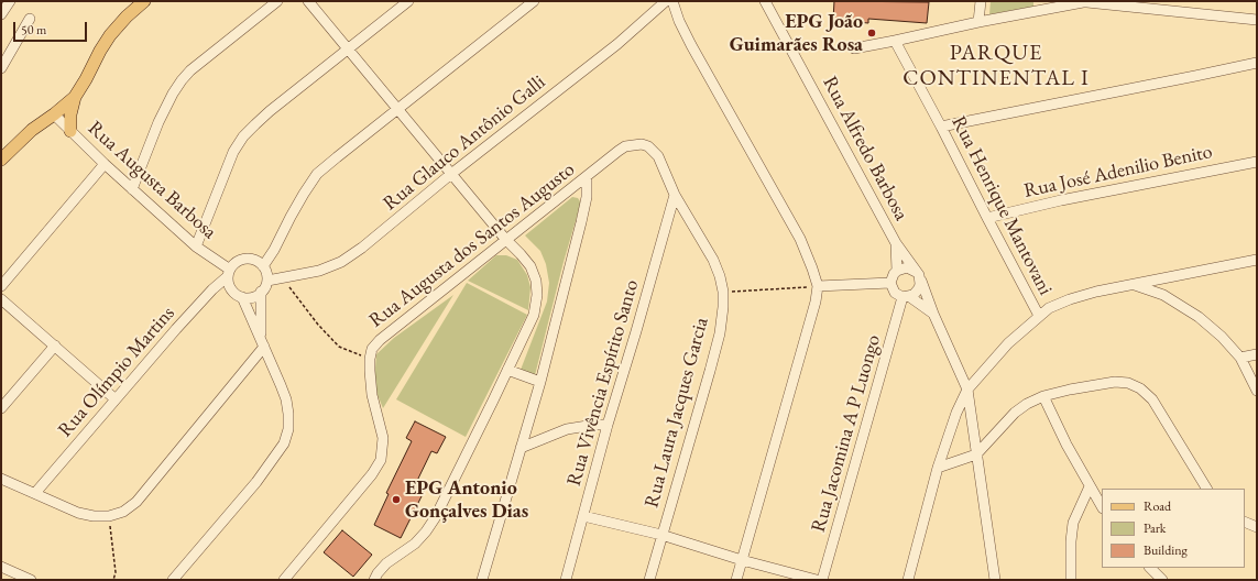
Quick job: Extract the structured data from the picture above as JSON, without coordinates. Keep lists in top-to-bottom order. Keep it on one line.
{"streets":{"street":["Rua Glauco Antônio Galli","Rua Alfredo Barbosa","Rua José Adenilio Benito","Rua Augusta Barbosa","Rua Henrique Mantovani","Rua Augusta dos Santos Augusto","Rua Olímpio Martins","Rua Vivência Espírito Santo","Rua Laura Jacques Garcia","Rua Jacomina A P Luongo"]},"crossings":[["Rua Glauco Antônio Galli","Rua Augusta Barbosa"],["Rua Glauco Antônio Galli","Rua Olímpio Martins"],["Rua Alfredo Barbosa","Rua Jacomina A P Luongo"],["Rua José Adenilio Benito","Rua Henrique Mantovani"],["Rua Augusta Barbosa","Rua Olímpio Martins"],["Rua Augusta dos Santos Augusto","Rua Laura Jacques Garcia"],["Rua Vivência Espírito Santo","Rua Laura Jacques Garcia"]],"districts":["PARQUE CONTINENTAL I"],"places":["EPG João Guimarães Rosa","EPG Antonio Gonçalves Dias"],"legend":["Road","Park","Building"],"scale_bar":"50 m"}
